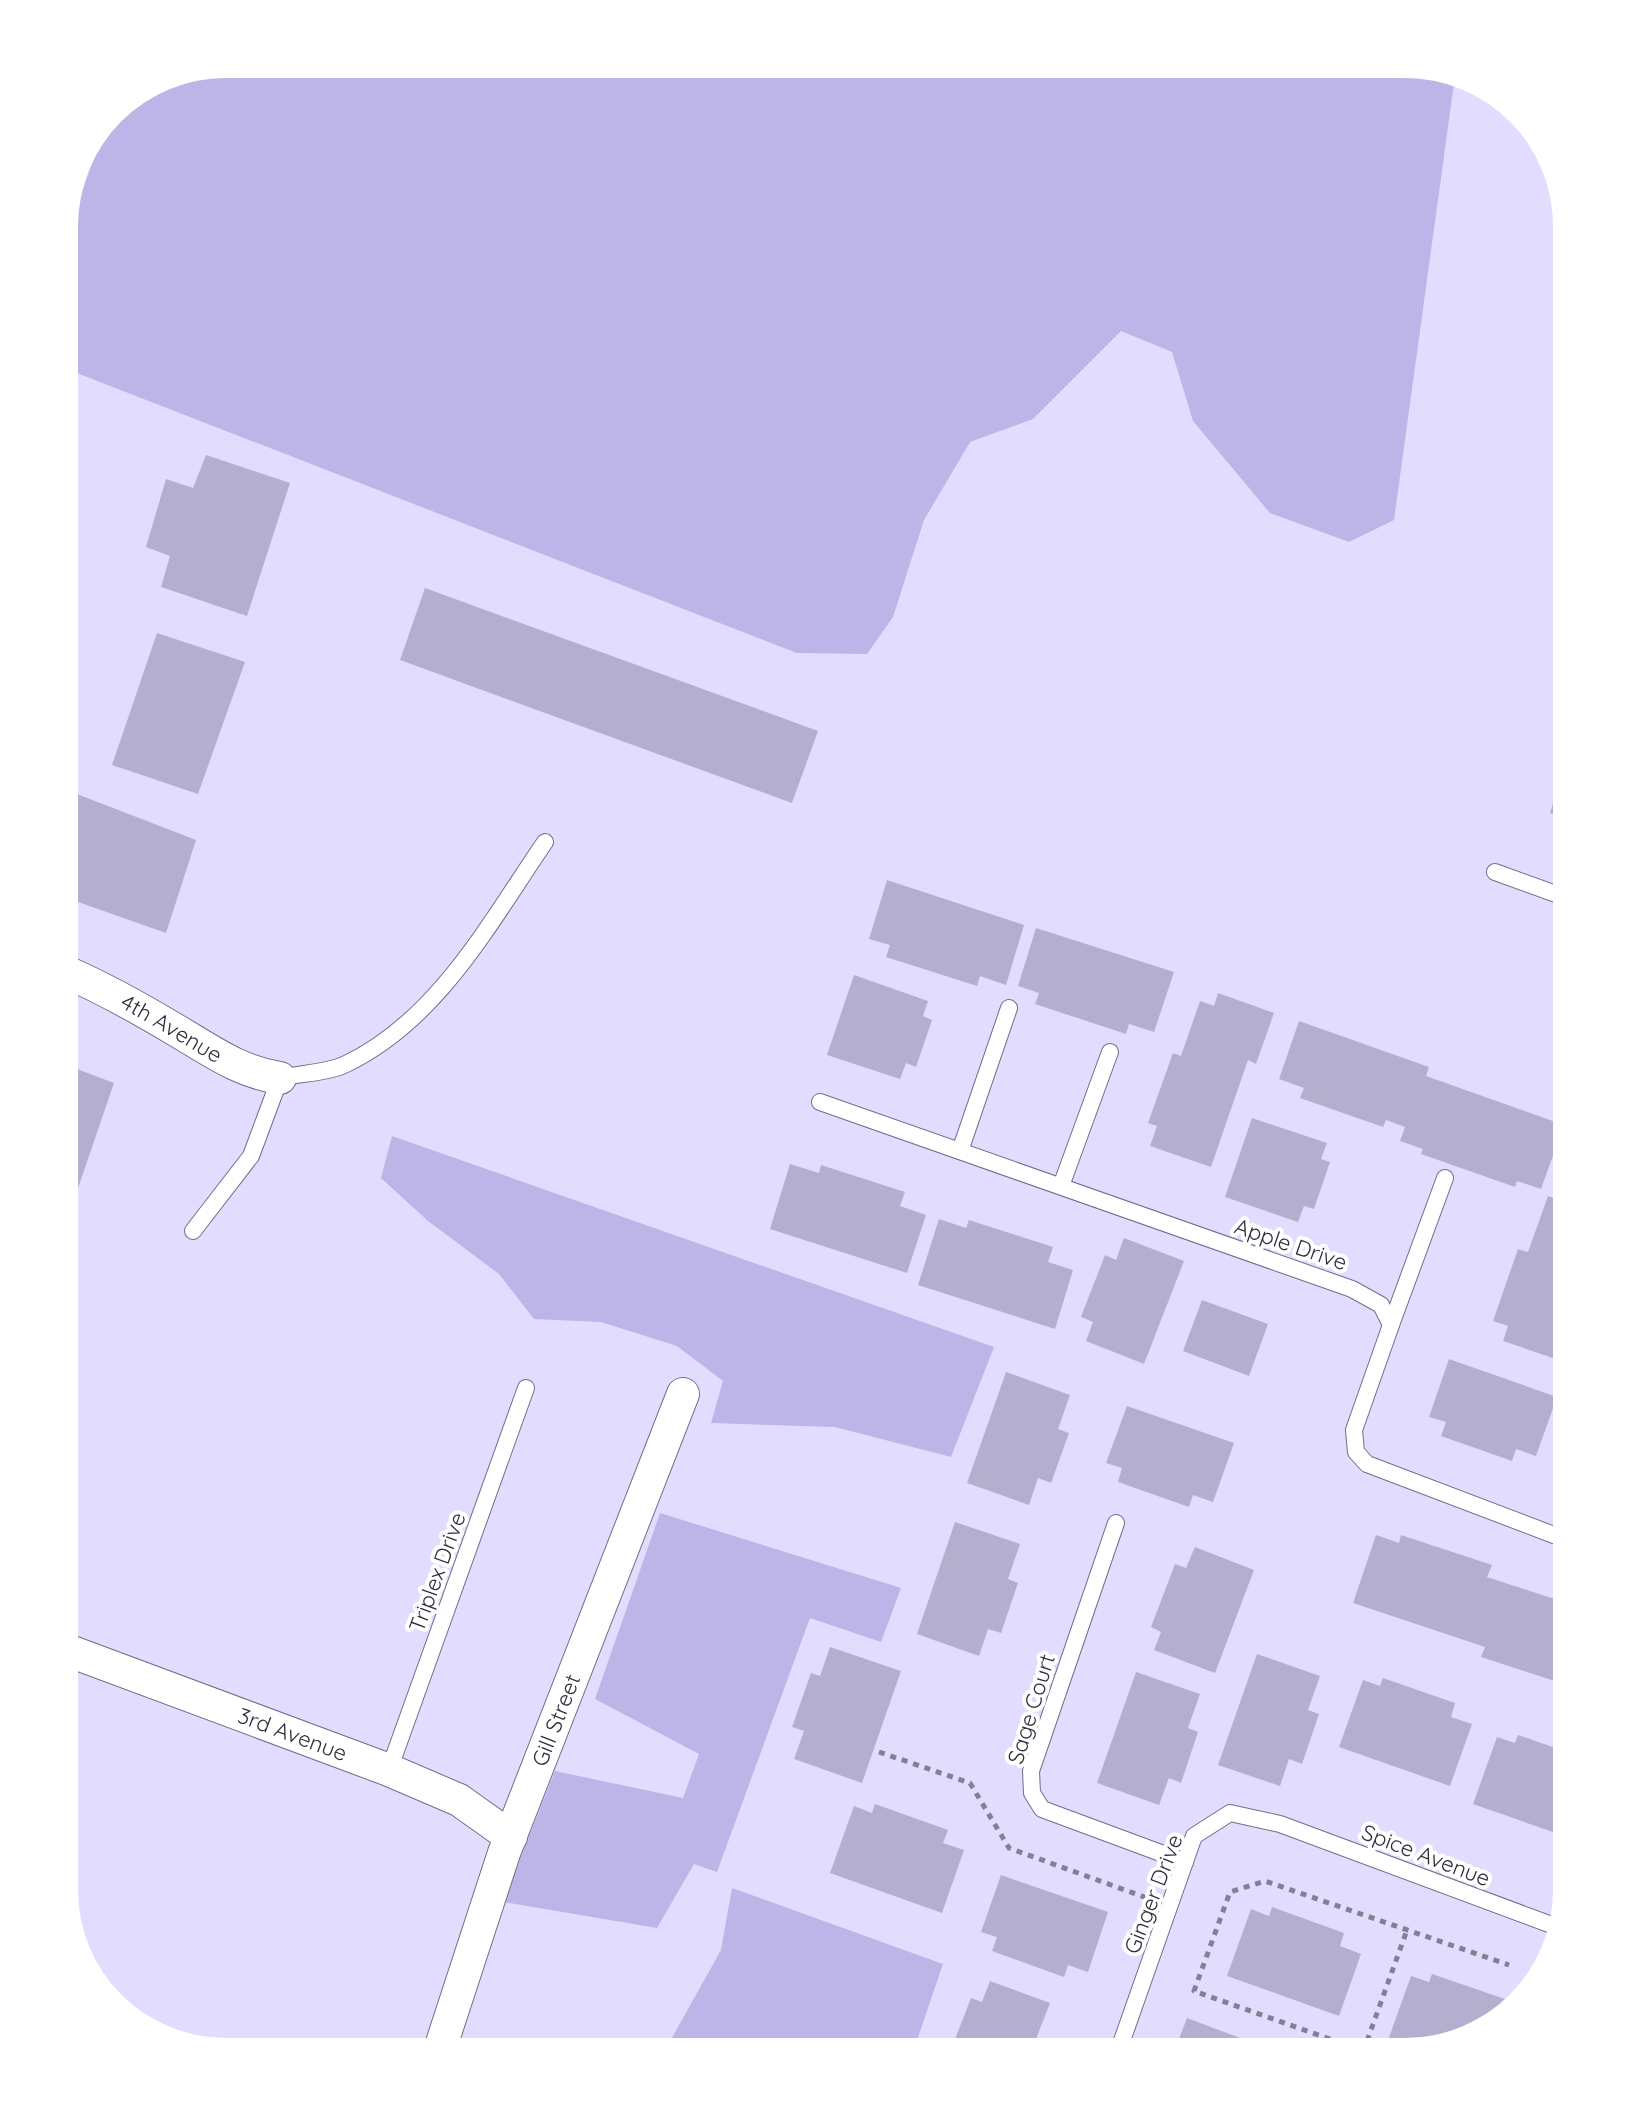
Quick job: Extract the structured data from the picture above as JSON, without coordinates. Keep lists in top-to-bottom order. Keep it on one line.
{"streets":{"street":["4th Avenue","Gill Street","3rd Avenue"],"lane":["Apple Drive","Triplex Drive","Sage Court","Spice Avenue","Ginger Drive"]},"crossings":[["Triplex Drive","3rd Avenue"],["Sage Court","Ginger Drive"],["Gill Street","3rd Avenue"],["Spice Avenue","Ginger Drive"]]}
